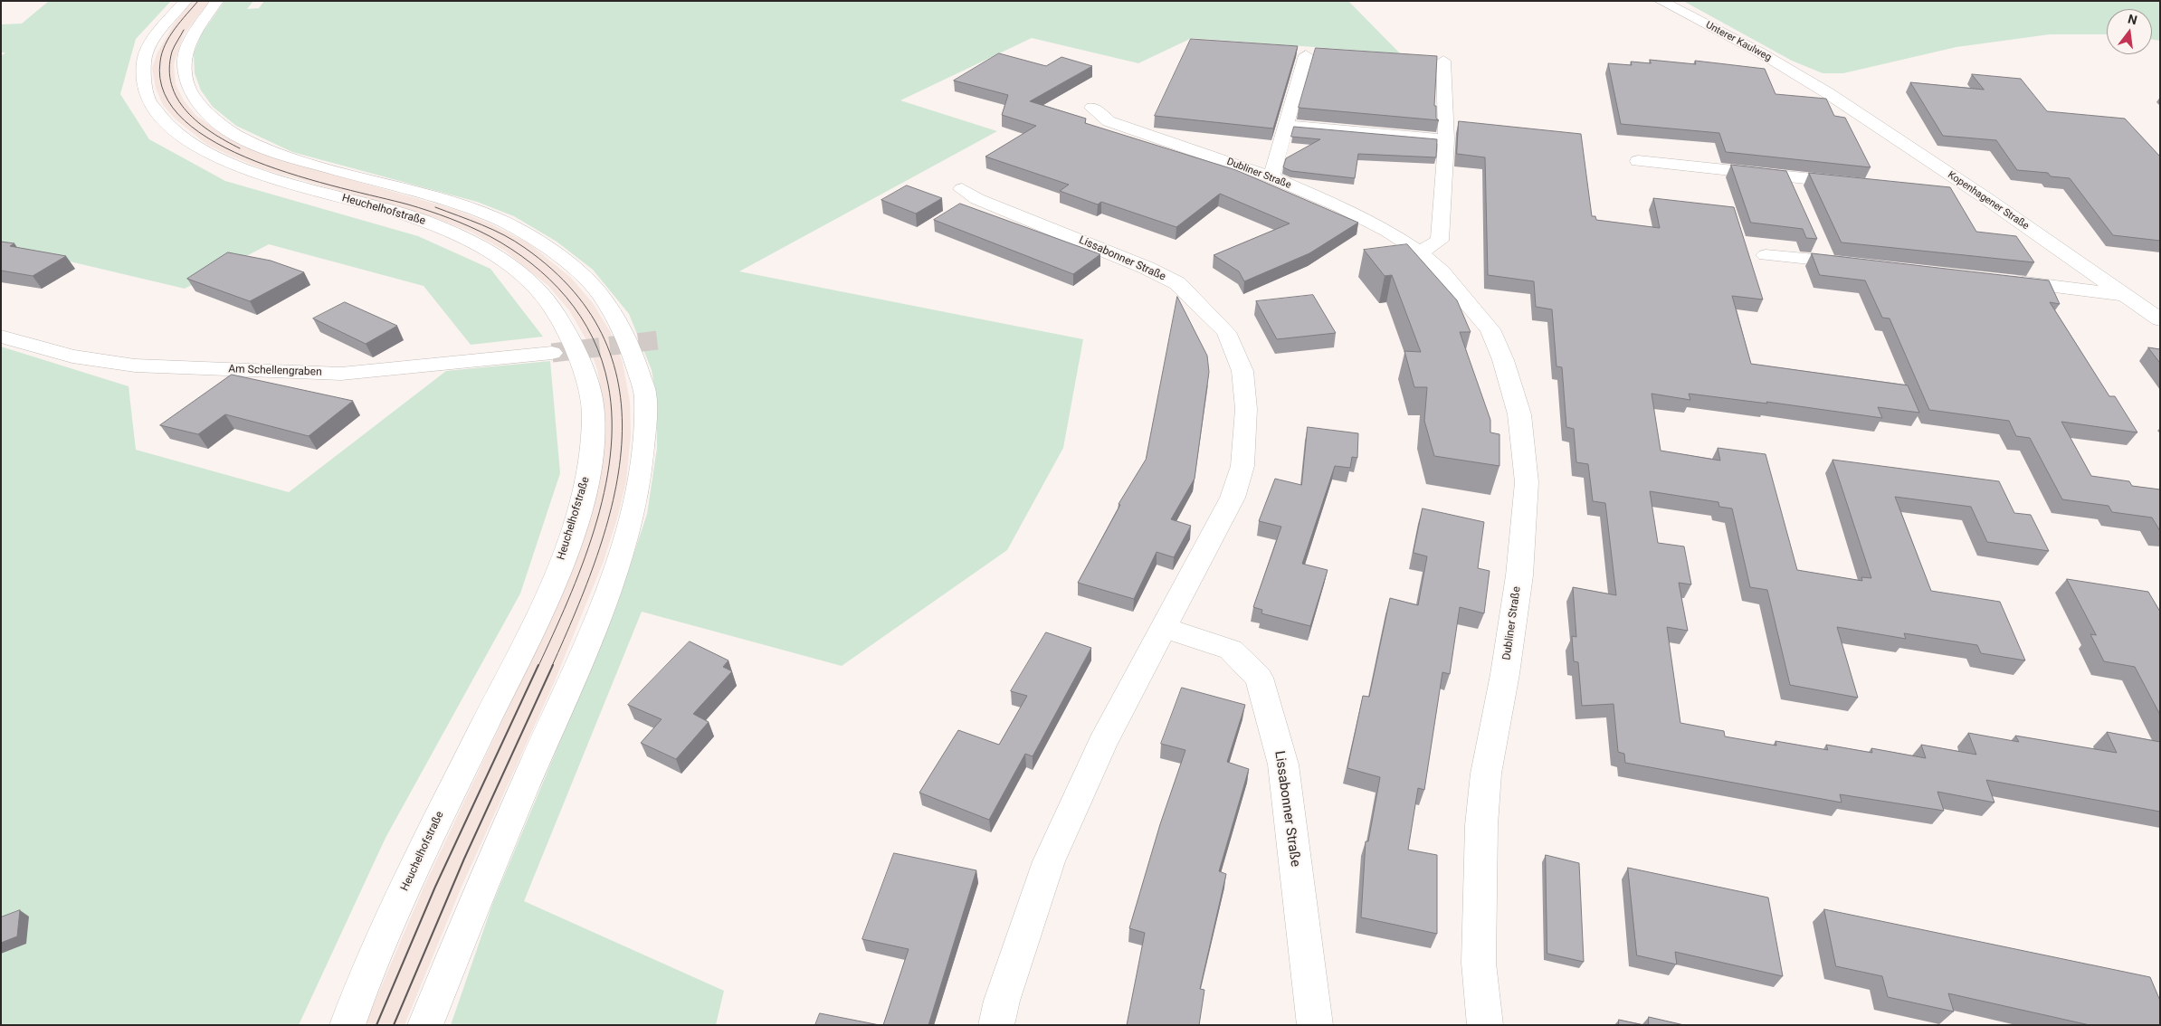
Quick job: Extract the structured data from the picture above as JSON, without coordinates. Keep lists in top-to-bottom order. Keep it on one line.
{"streets":{"street":["Unterer Kaulweg","Dubliner Straße","Kopenhagener Straße","Heuchelhofstraße","Lissabonner Straße","Am Schellengraben"]},"crossings":[["Unterer Kaulweg","Kopenhagener Straße"]],"north":"top"}
